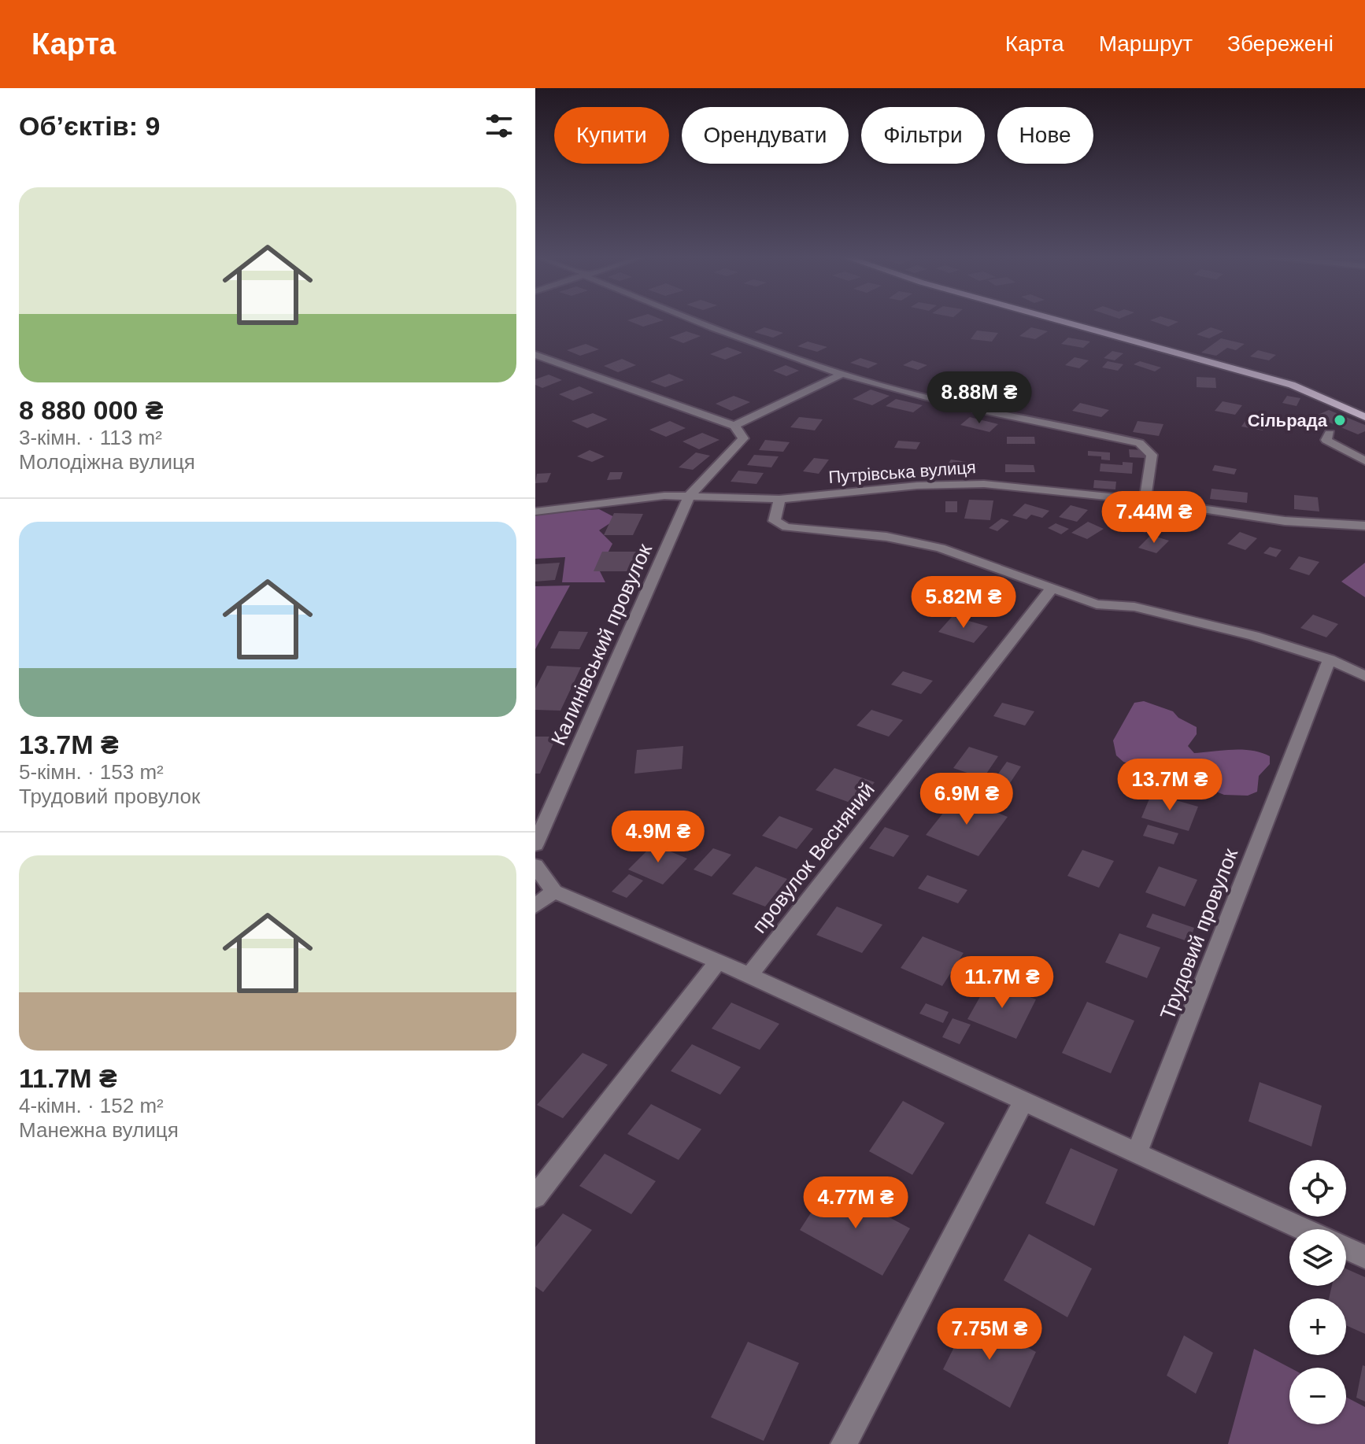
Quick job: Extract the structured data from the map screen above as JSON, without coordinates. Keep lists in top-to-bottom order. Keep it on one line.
{"streets":{"street":["Путрівська вулиця","Калинівський провулок","провулок Весняний","Трудовий провулок"]},"crossings":[["Путрівська вулиця","Калинівський провулок"]],"places":["Сільрада"],"page":{"header":"Карта","nav":["Карта","Маршрут","Збережені"],"heading":"Об’єктів: 9","chip":["Купити","Орендувати","Фільтри","Нове"],"list":[{"name":"8 880 000 ₴","note":"3-кімн. · 113 m² · Молодіжна вулиця"},{"name":"13.7M ₴","note":"5-кімн. · 153 m² · Трудовий провулок"},{"name":"11.7M ₴","note":"4-кімн. · 152 m² · Манежна вулиця"}],"price":["8.88M ₴","7.44M ₴","5.82M ₴","13.7M ₴","6.9M ₴","4.9M ₴","11.7M ₴","4.77M ₴","7.75M ₴"],"map_buttons":["+","−"]}}
